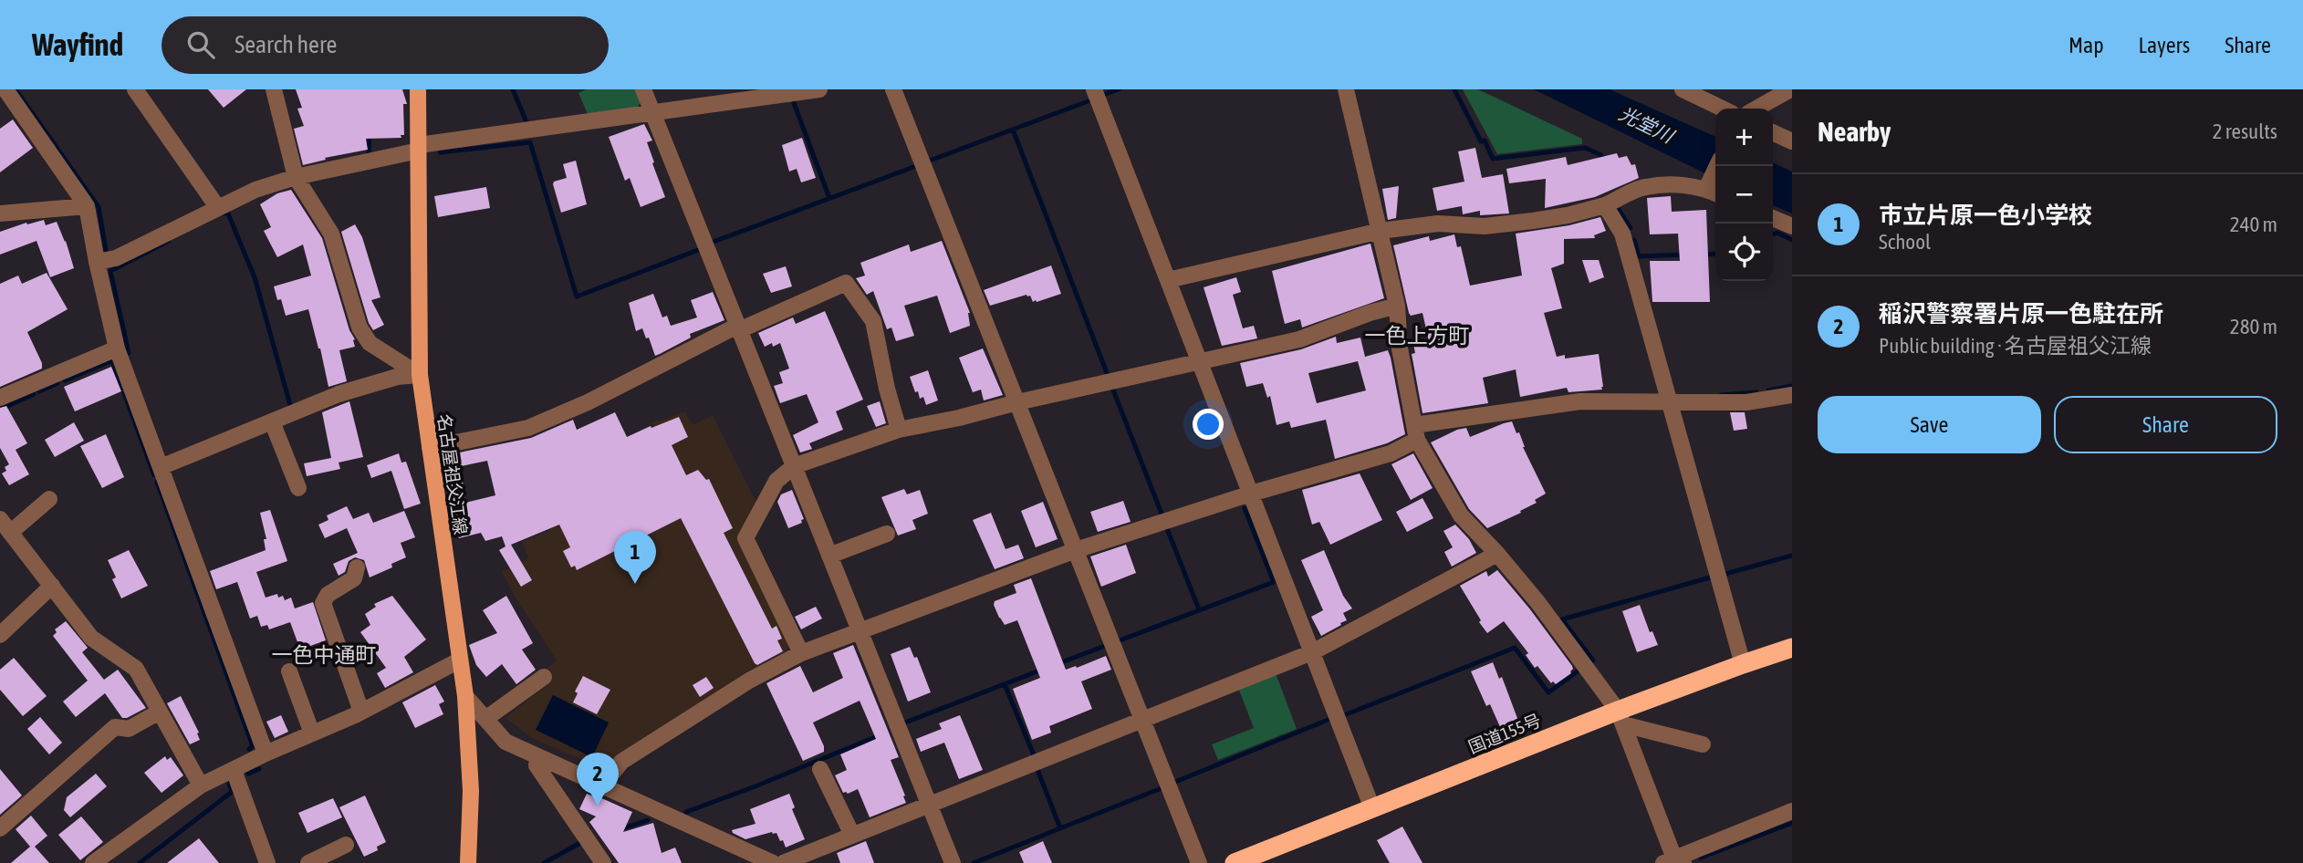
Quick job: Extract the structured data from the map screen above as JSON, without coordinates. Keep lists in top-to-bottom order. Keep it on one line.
{"streets":{"highway":["国道155号"],"main road":["名古屋祖父江線"]},"districts":["一色上方町","一色中通町"],"water":["光堂川"],"page":{"header":"Wayfind","search":"Search here","nav":["Map","Layers","Share"],"heading":["Nearby","2 results"],"map_buttons":["+","−"],"list":[{"mark":"1","name":"市立片原一色小学校","note":"School","value":"240 m"},{"mark":"2","name":"稲沢警察署片原一色駐在所","note":"Public building · 名古屋祖父江線","value":"280 m"}],"buttons":["Save","Share"],"pins":["1","2"]}}
